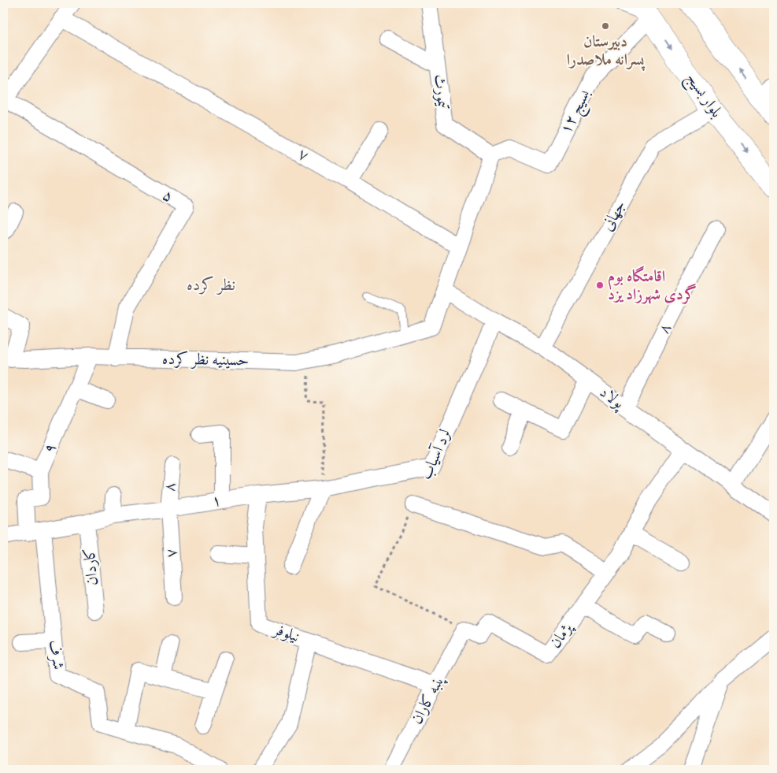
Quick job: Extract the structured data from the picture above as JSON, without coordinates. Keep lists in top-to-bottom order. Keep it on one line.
{"streets":{"main road":["بلوار بسیج"],"street":["تیمورث","بسیج ۱۲","۷","۵","جهانی","۸","حسینیه نظر کرده","پولاد","۹","لرد آسیاب","۱","کاردان","نیلوفر","پژمان","شرف","پنبه کاران"]},"crossings":[["تیمورث","بسیج ۱۲"],["بلوار بسیج","بسیج ۱۲"],["بلوار بسیج","جهانی"],["۷","۸"],["۷","۱"],["۵","حسینیه نظر کرده"],["جهانی","پولاد"],["۸","پولاد"],["۸","۱"],["حسینیه نظر کرده","پولاد"],["حسینیه نظر کرده","۹"],["پولاد","لرد آسیاب"],["پولاد","پژمان"],["۹","۱"],["لرد آسیاب","۱"],["۱","کاردان"],["۱","نیلوفر"],["۱","شرف"],["نیلوفر","پنبه کاران"],["پژمان","پنبه کاران"]],"districts":["نظر کرده"],"places":["دبیرستان پسرانه ملاصدرا","اقامتگاه بوم گردی شهرزاد یزد"]}
